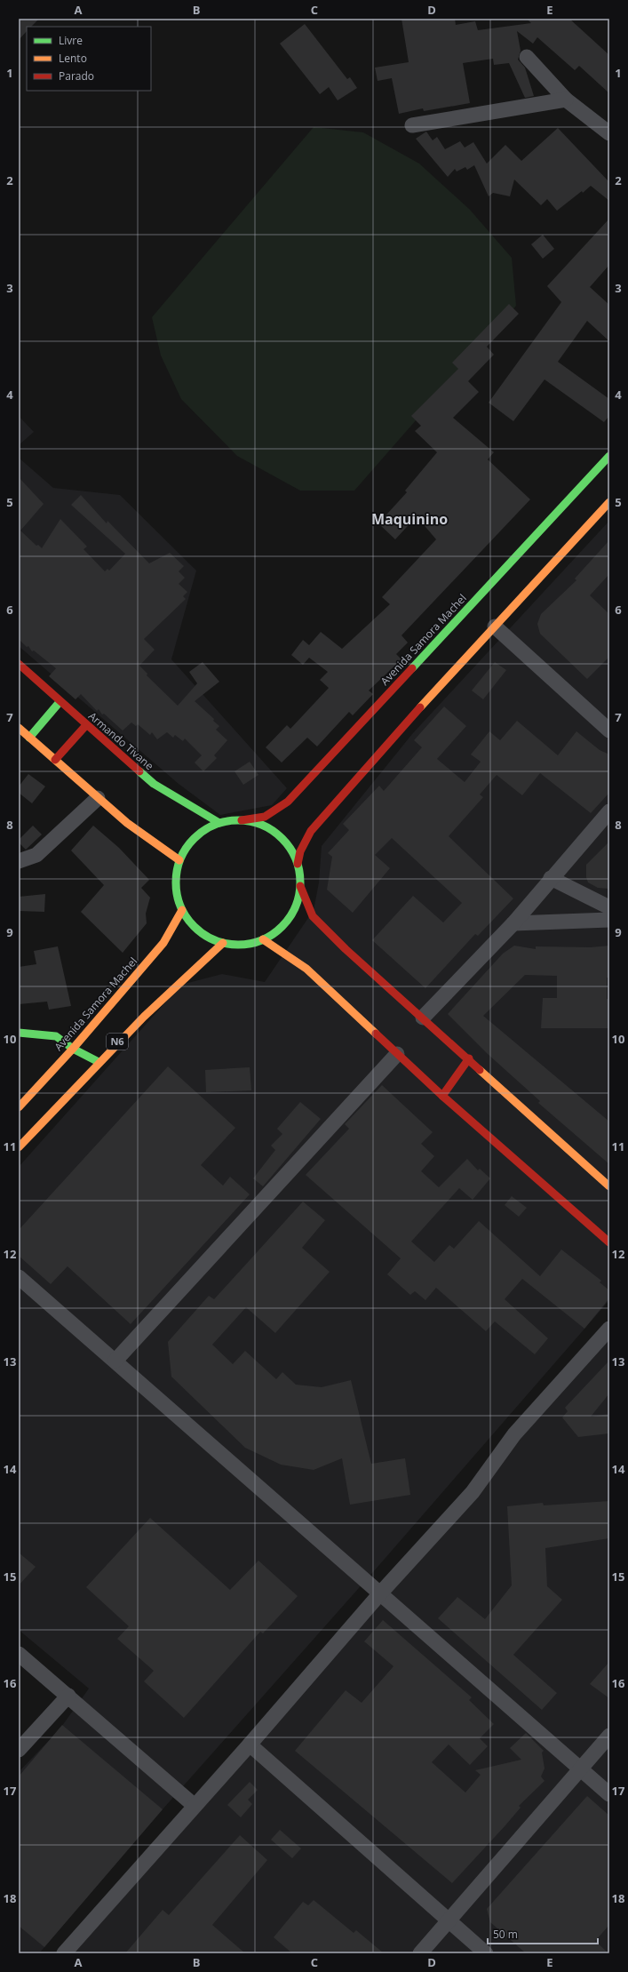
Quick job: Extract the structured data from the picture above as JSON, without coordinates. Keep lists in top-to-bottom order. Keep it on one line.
{"streets":{"main road":["Avenida Samora Machel","Armando Tivane","N6"]},"crossings":[["Avenida Samora Machel","Armando Tivane"],["Avenida Samora Machel","N6"],["Armando Tivane","N6"]],"districts":["Maquinino"],"legend":["Livre","Lento","Parado"],"scale_bar":"50 m","grid":{"columns":["A","B","C","D","E"],"rows":["1","2","3","4","5","6","7","8","9","10","11","12","13","14","15","16","17","18"]}}
